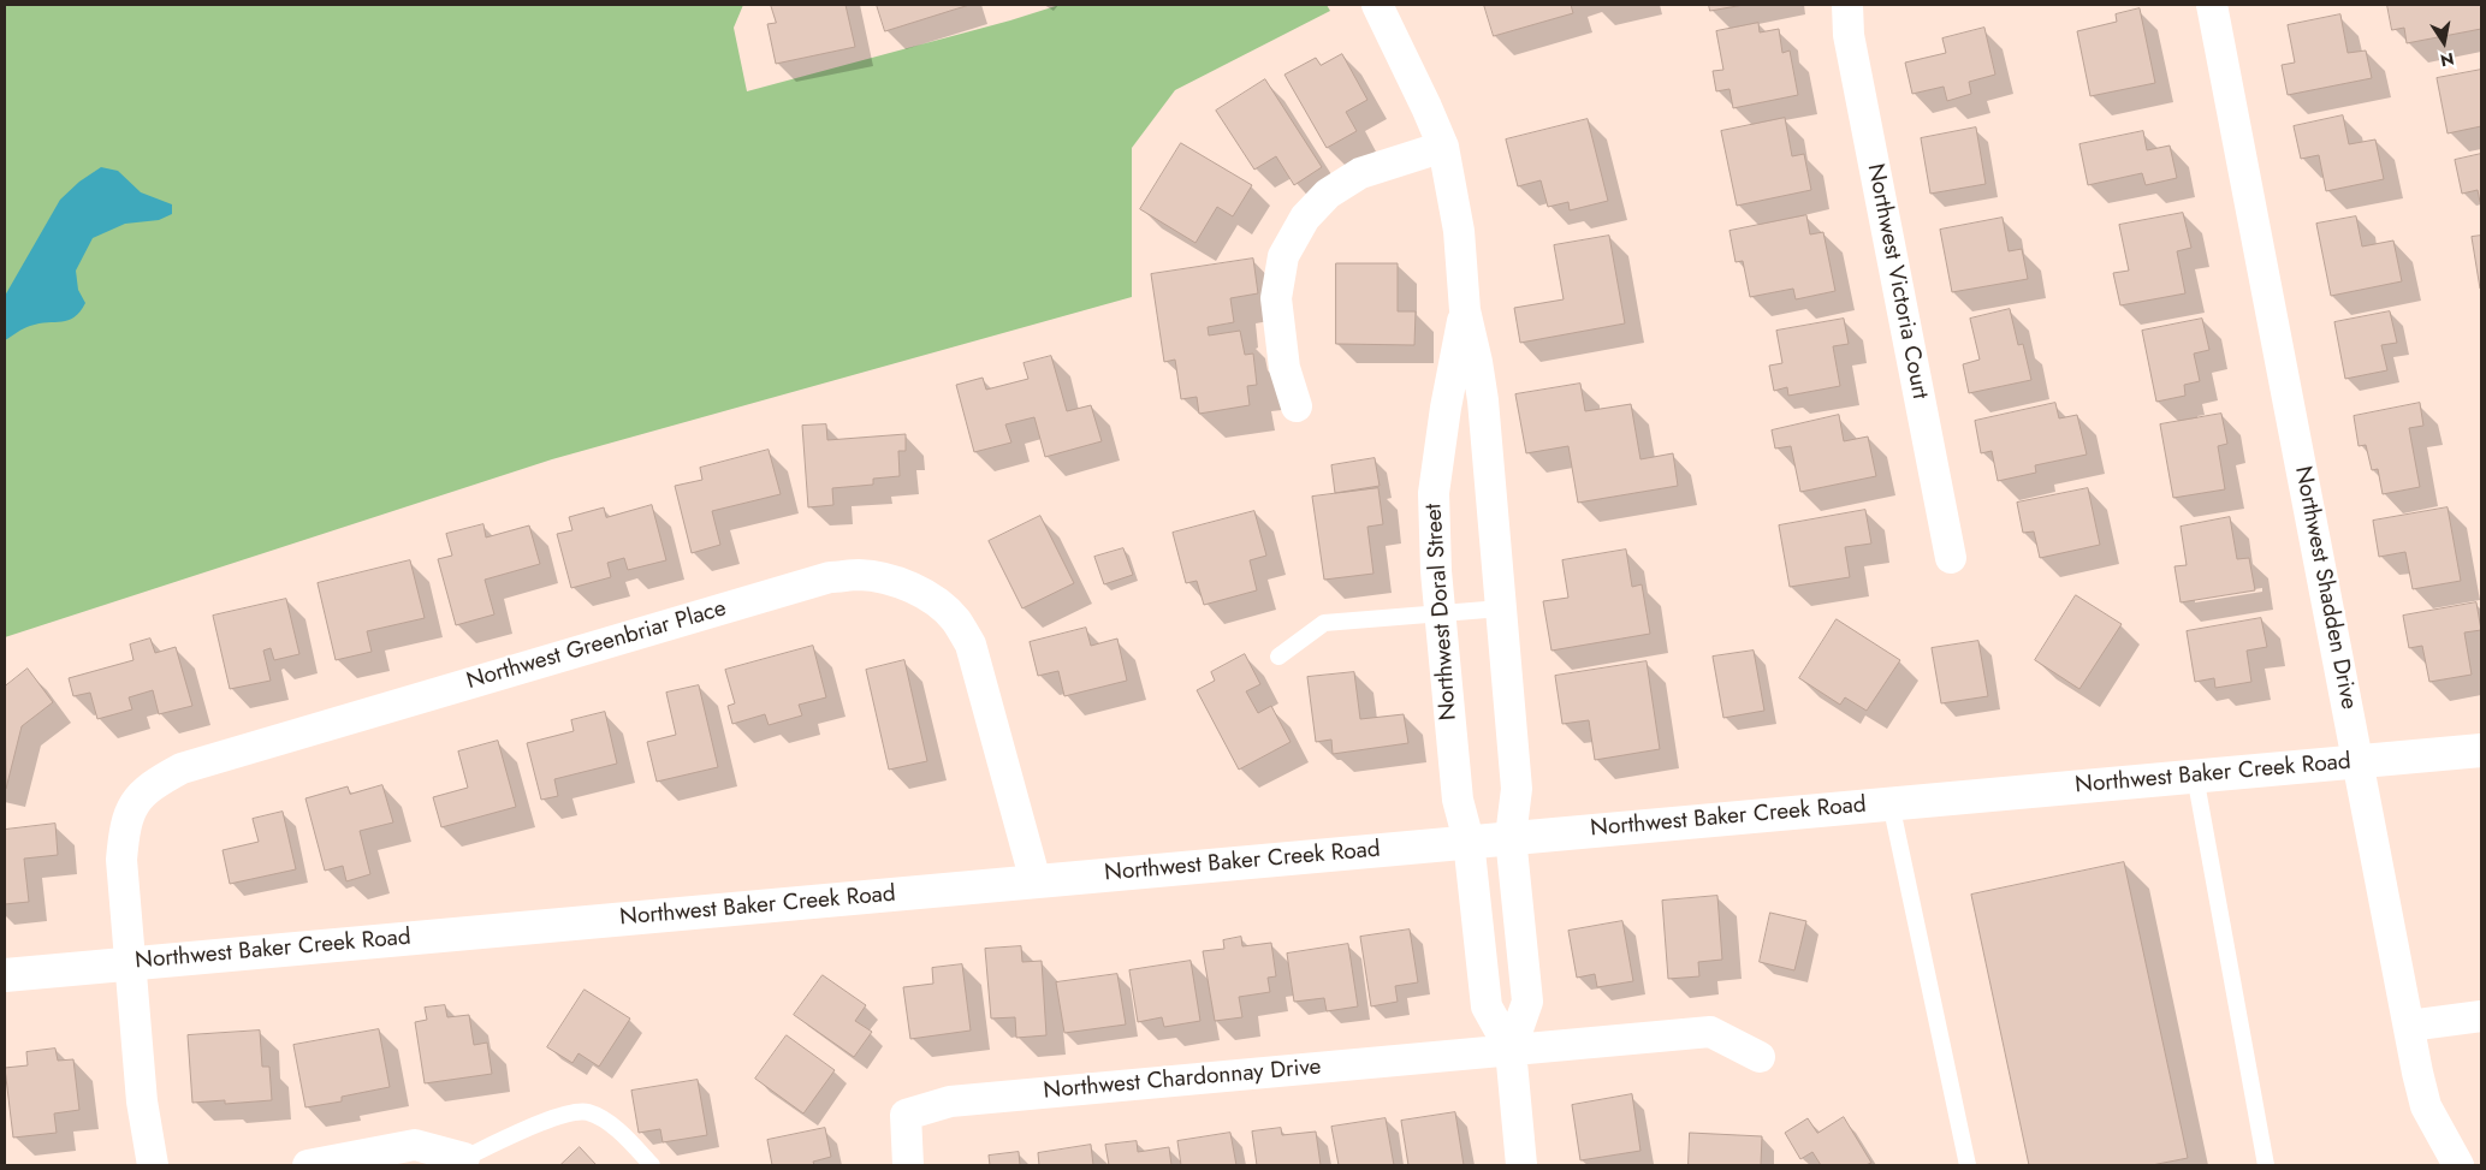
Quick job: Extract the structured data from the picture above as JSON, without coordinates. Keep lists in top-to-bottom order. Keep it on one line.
{"streets":{"main road":["Northwest Baker Creek Road"],"street":["Northwest Victoria Court","Northwest Shadden Drive","Northwest Doral Street","Northwest Greenbriar Place","Northwest Chardonnay Drive"]},"crossings":[["Northwest Shadden Drive","Northwest Baker Creek Road"],["Northwest Doral Street","Northwest Baker Creek Road"],["Northwest Doral Street","Northwest Chardonnay Drive"],["Northwest Greenbriar Place","Northwest Baker Creek Road"]],"north":"bottom"}
